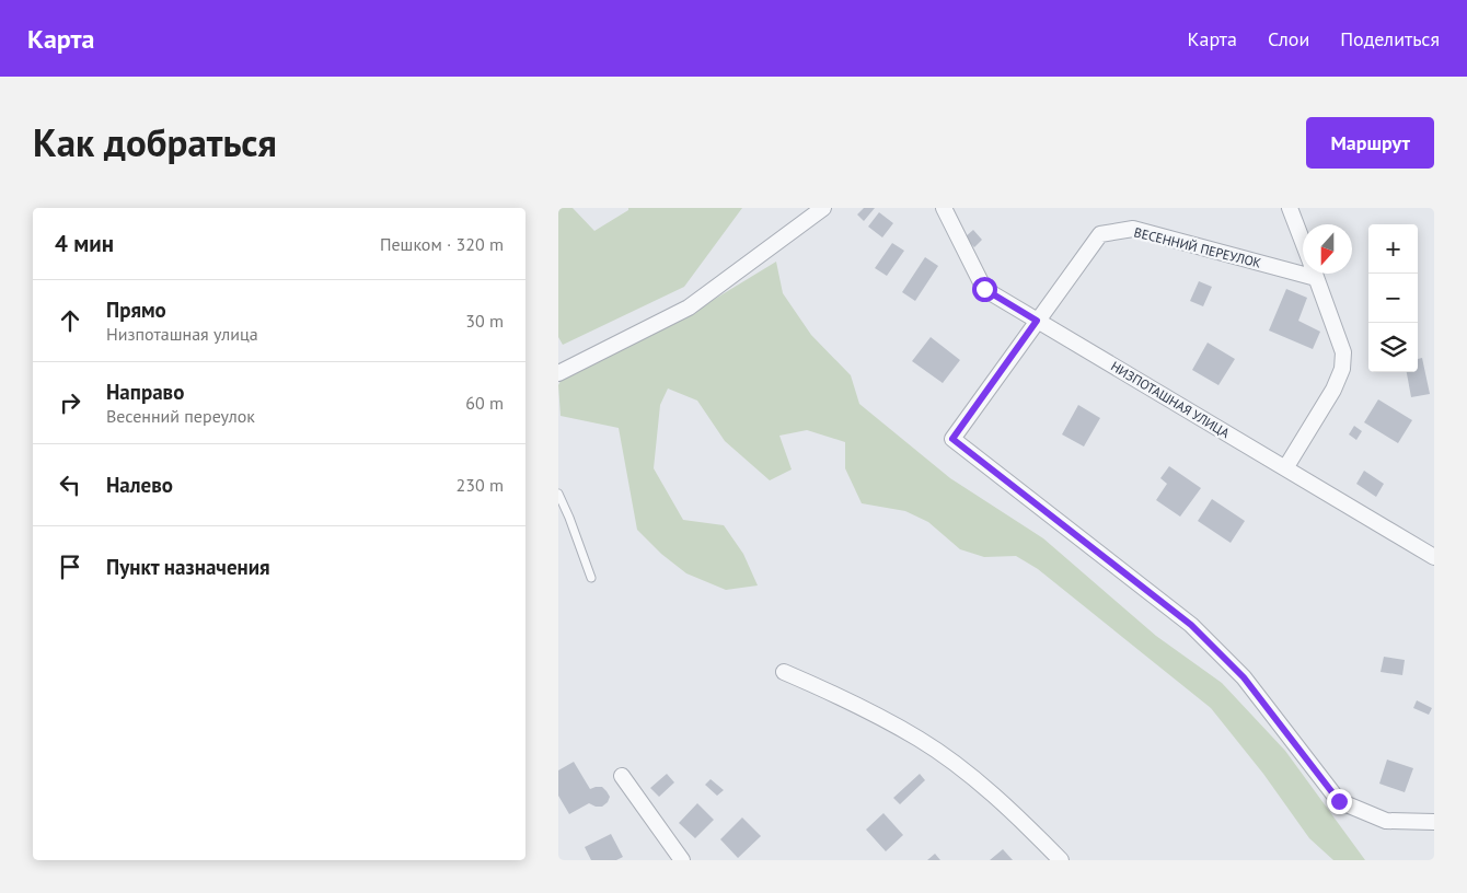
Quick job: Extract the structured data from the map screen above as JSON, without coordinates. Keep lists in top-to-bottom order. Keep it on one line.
{"streets":{"street":["ВЕСЕННИЙ ПЕРЕУЛОК","НИЗПОТАШНАЯ УЛИЦА"]},"crossings":[["ВЕСЕННИЙ ПЕРЕУЛОК","НИЗПОТАШНАЯ УЛИЦА"]],"north":"bottom","page":{"header":"Карта","nav":["Карта","Слои","Поделиться"],"title":"Как добраться","buttons":"Маршрут","heading":["4 мин","Пешком · 320 m"],"map_buttons":["+","−"],"list":[["Прямо","Низпоташная улица","30 m"],["Направо","Весенний переулок","60 m"],["Налево","230 m"],"Пункт назначения"]}}
